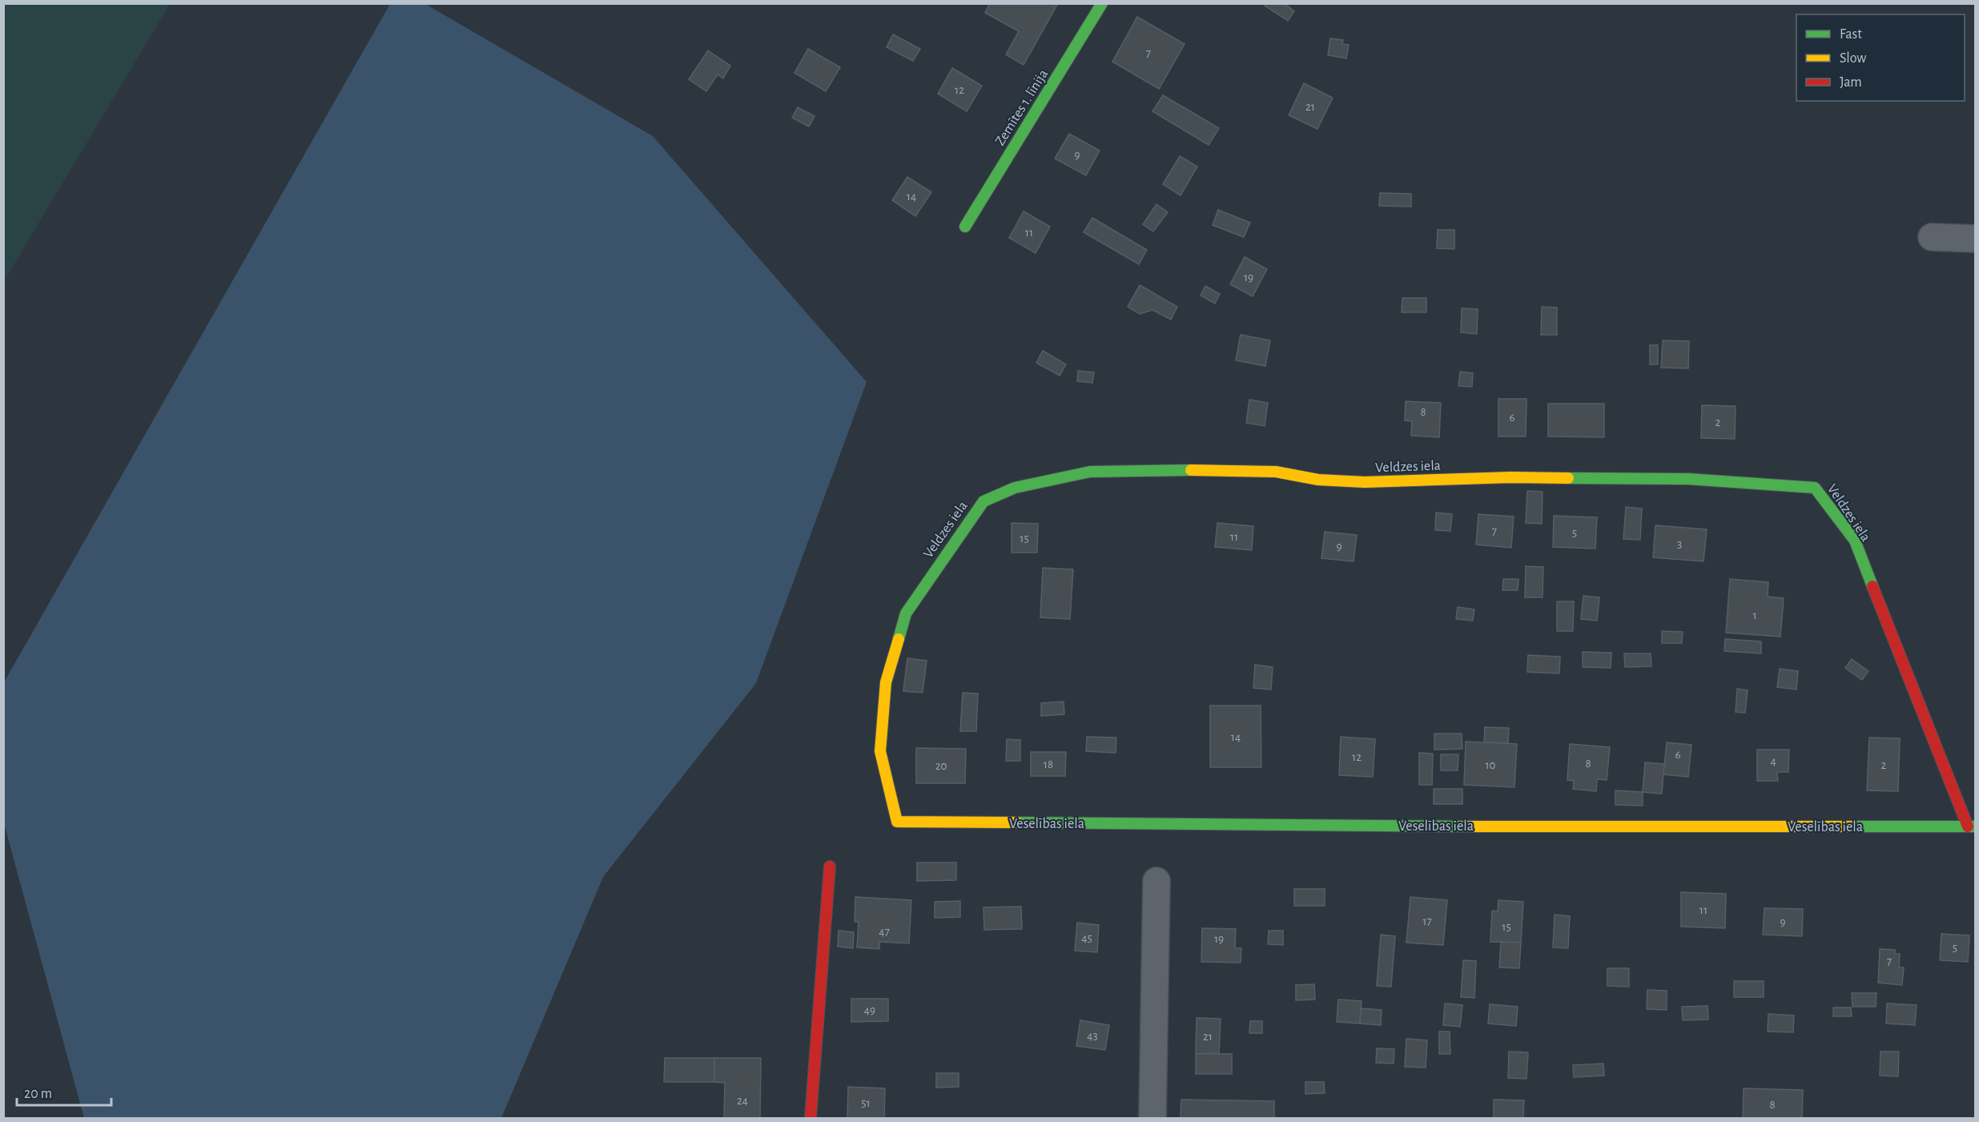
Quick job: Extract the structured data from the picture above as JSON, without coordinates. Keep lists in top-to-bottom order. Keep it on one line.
{"streets":{"street":["Zemītes 1. līnija","Veldzes iela","Veselības iela"]},"crossings":[["Veldzes iela","Veselības iela"]],"house_numbers":["7","12","21","9","14","11","19","8","6","2","7","5","11","15","3","9","1","14","6","12","4","8","18","10","2","20","11","17","9","15","47","45","19","5","7","49","43","21","24","51","8"],"legend":["Fast","Slow","Jam"],"scale_bar":"20 m"}
